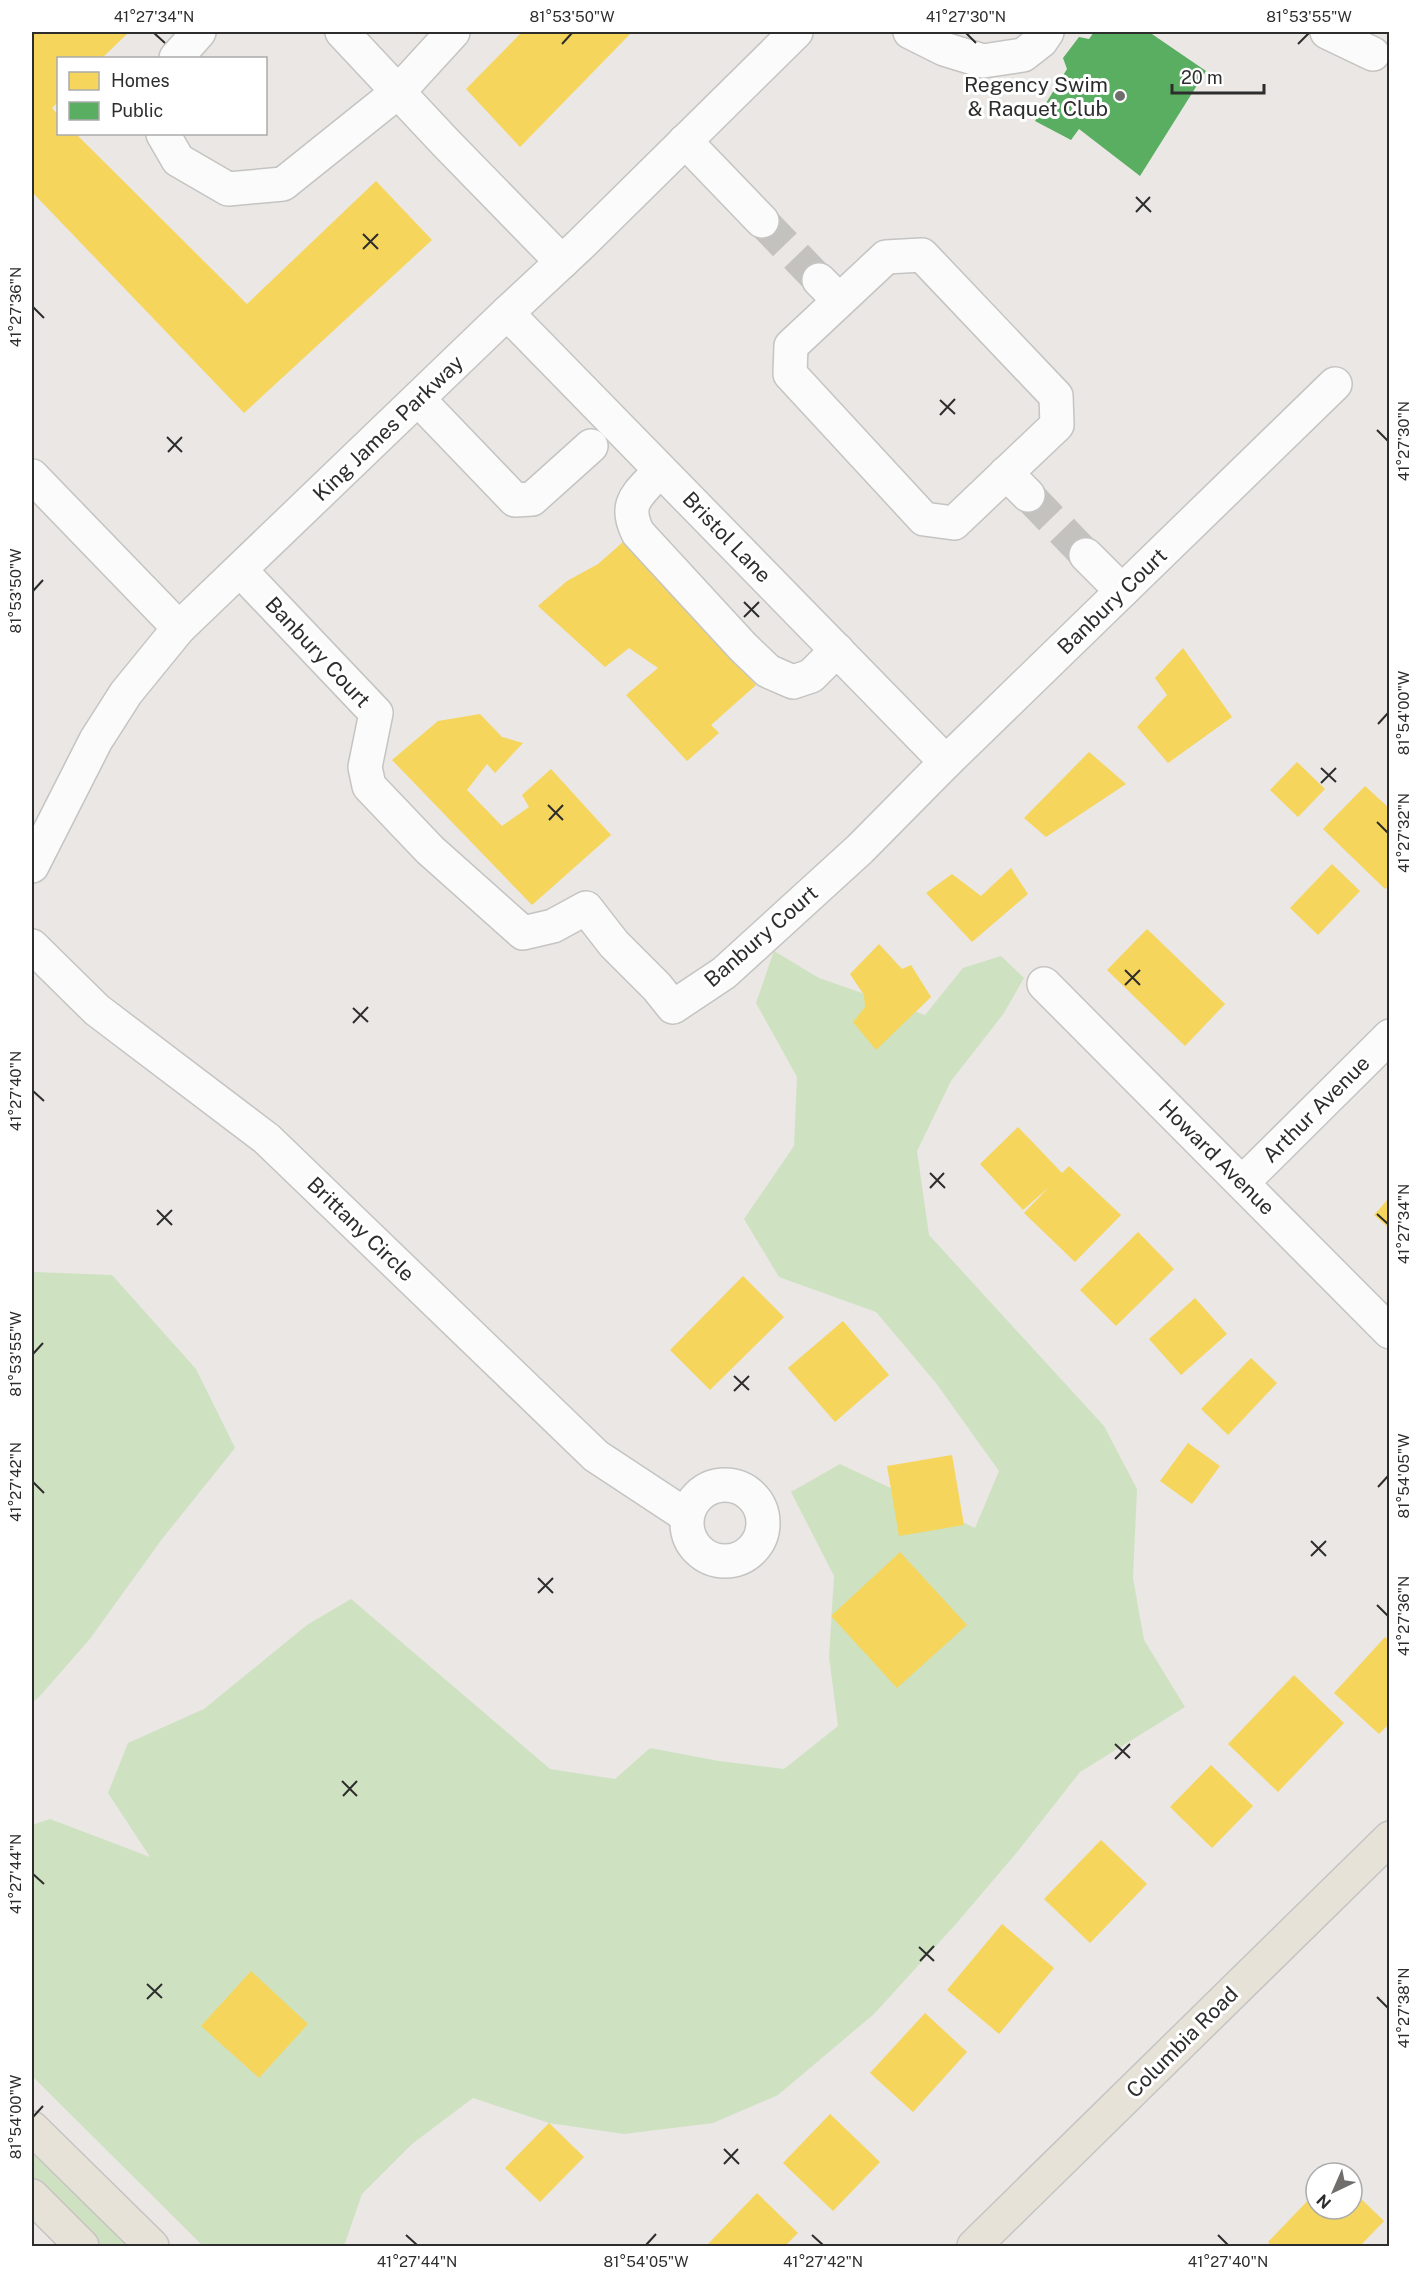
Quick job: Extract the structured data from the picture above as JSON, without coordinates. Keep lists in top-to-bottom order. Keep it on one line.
{"streets":{"main road":["Columbia Road"],"street":["King James Parkway","Bristol Lane","Banbury Court","Arthur Avenue","Howard Avenue","Brittany Circle"]},"crossings":[["King James Parkway","Bristol Lane"],["King James Parkway","Banbury Court"],["Bristol Lane","Banbury Court"],["Arthur Avenue","Howard Avenue"]],"places":["Regency Swim & Raquet Club"],"legend":["Homes","Public"],"scale_bar":"20 m","north":"bottom left","coordinates":["41°27'34\"N","81°53'50\"W","41°27'30\"N","81°53'55\"W","41°27'36\"N","81°54'00\"W","41°27'32\"N","41°27'40\"N","81°54'05\"W","41°27'42\"N","41°27'44\"N","41°27'38\"N"]}
